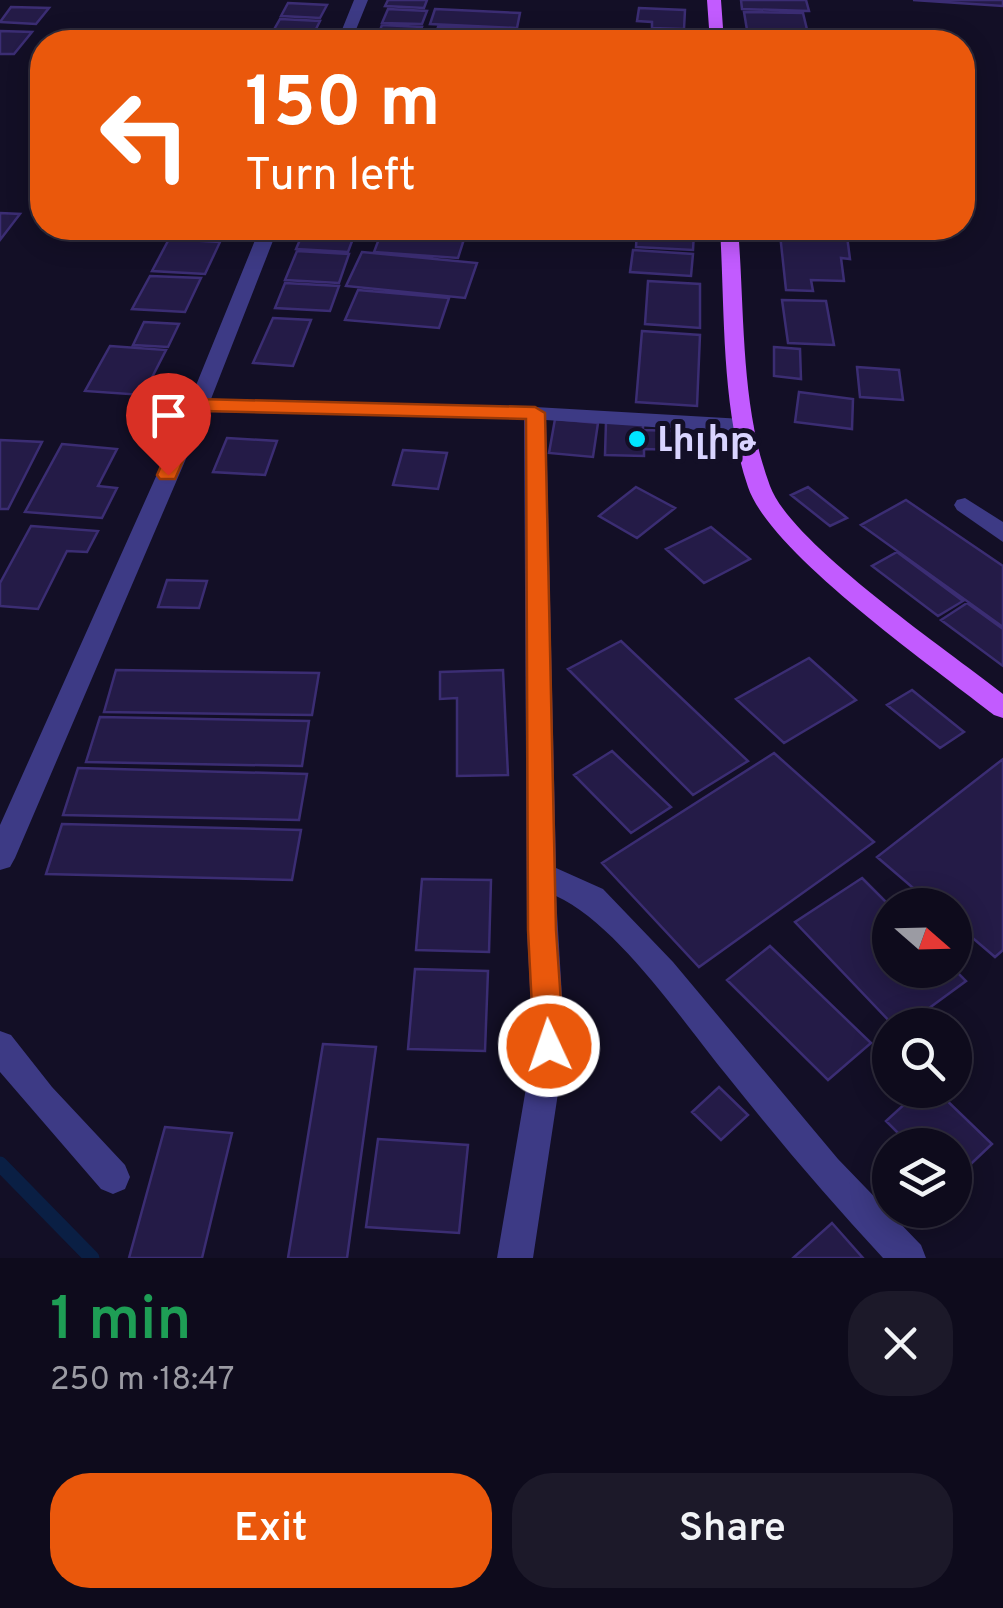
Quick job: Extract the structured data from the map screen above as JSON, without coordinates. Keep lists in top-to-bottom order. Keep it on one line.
{"places":["Լիլիթ"],"north":"right","page":{"turn":["150 m","Turn left"],"heading":["1 min","250 m · 18:47"],"buttons":["Exit","Share"]}}
